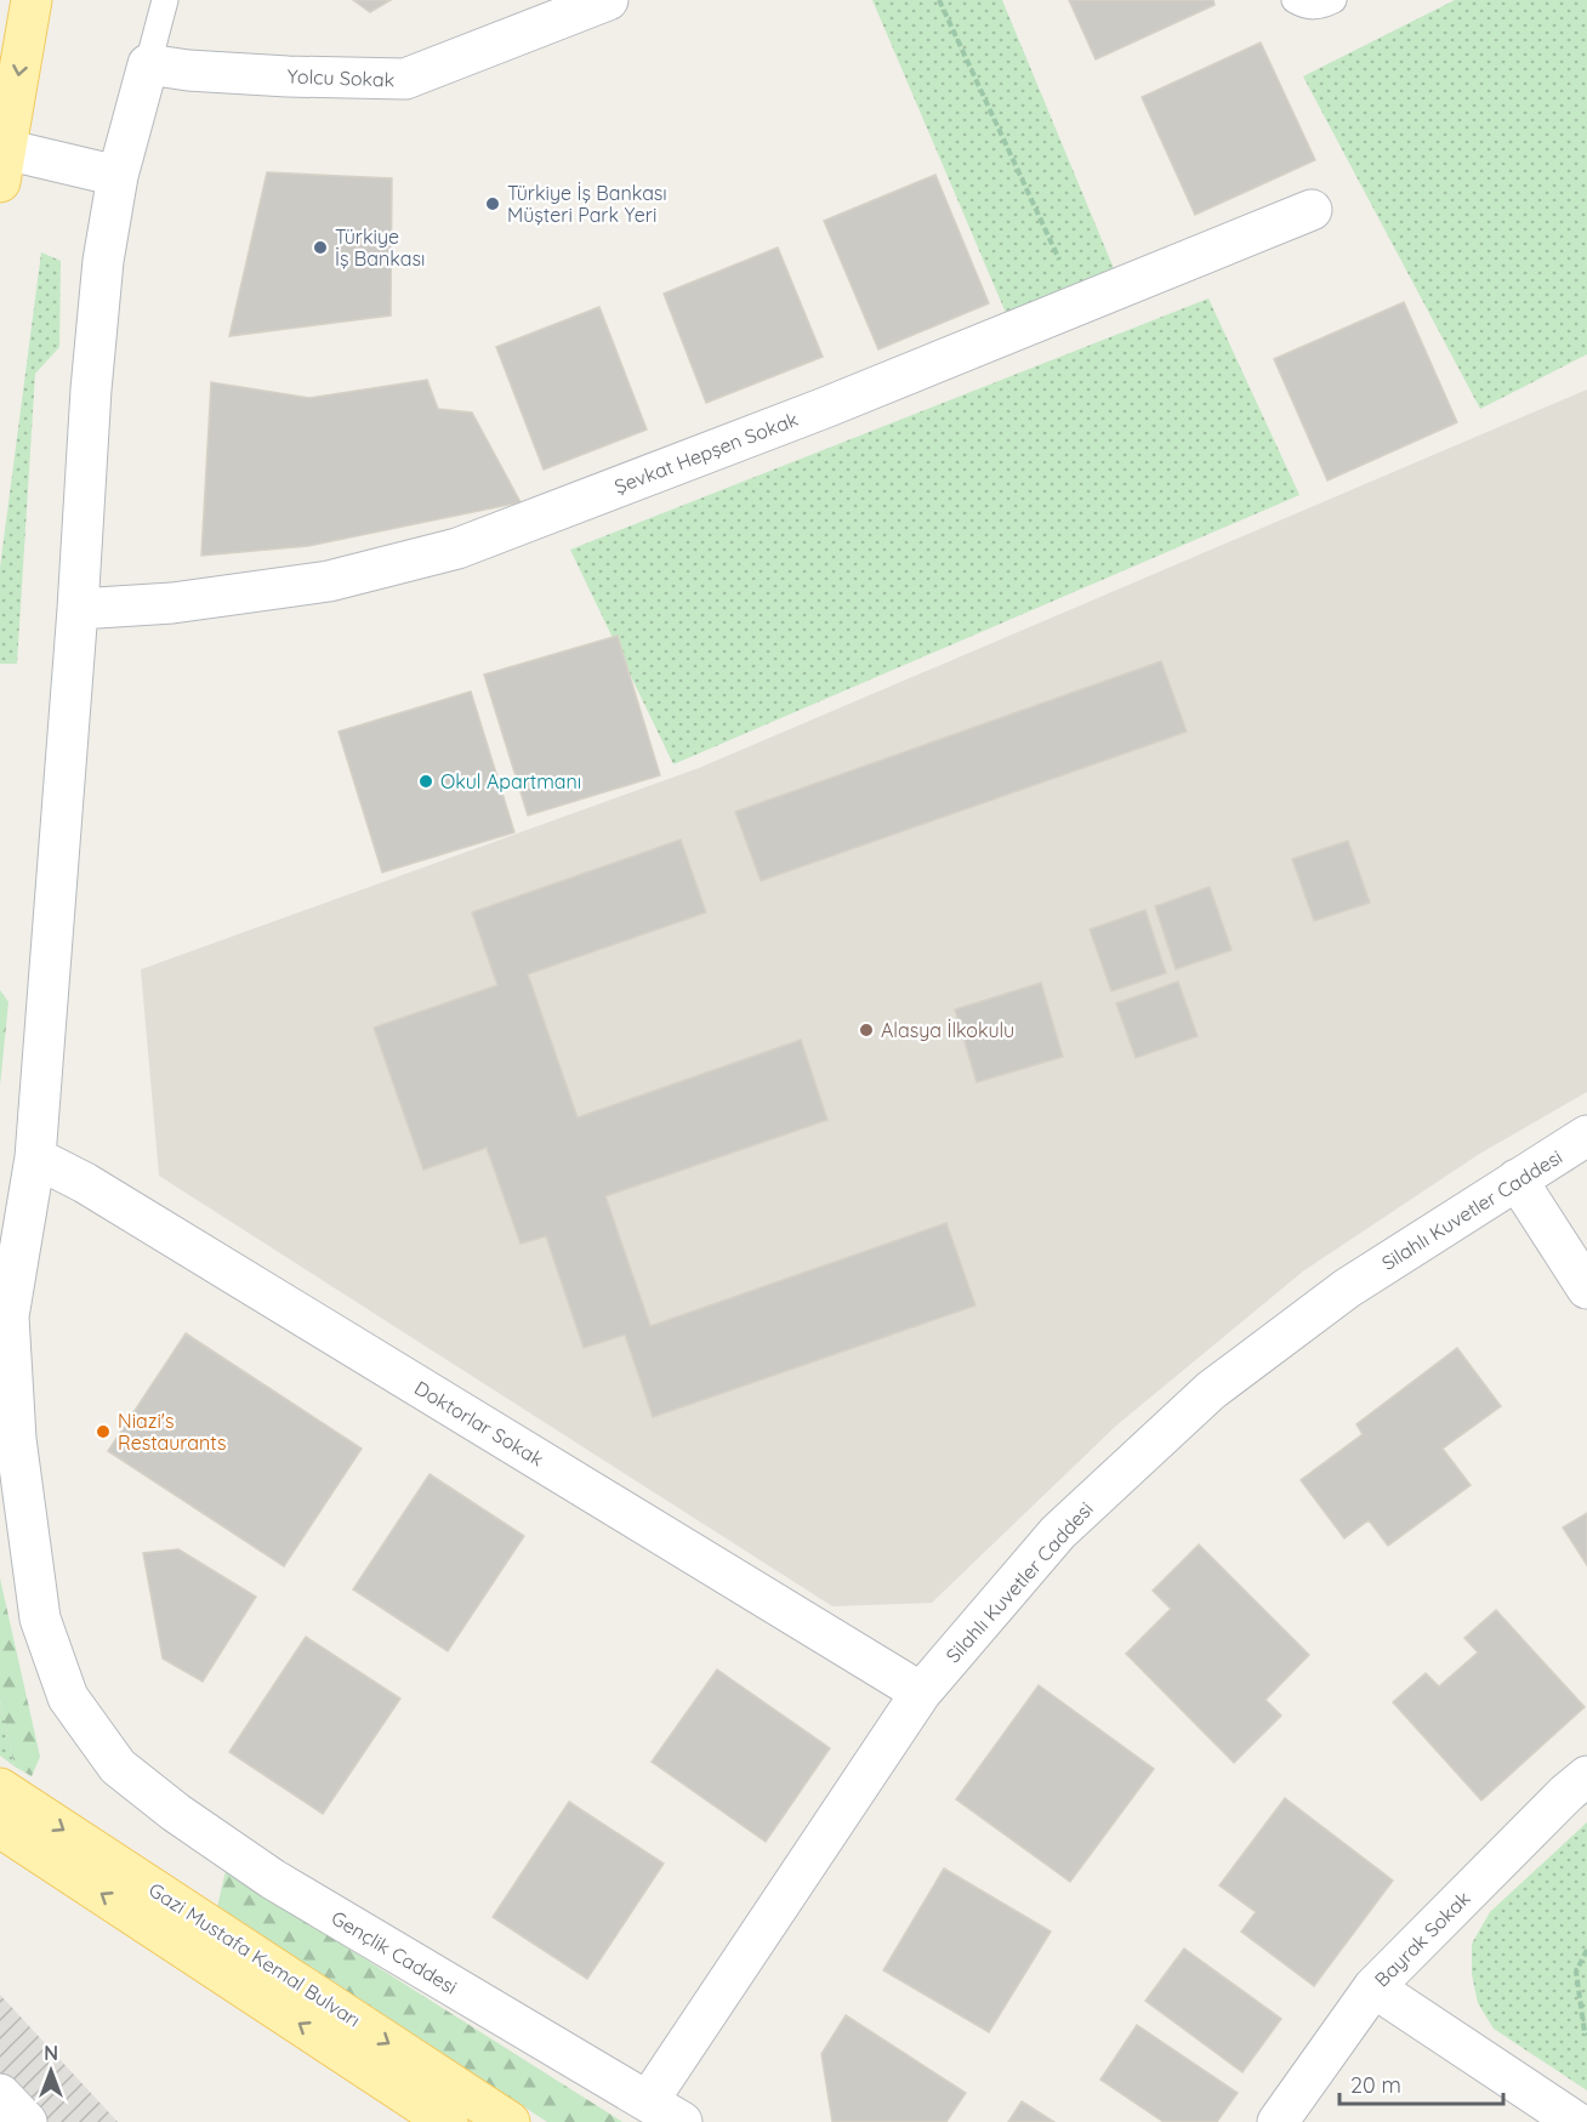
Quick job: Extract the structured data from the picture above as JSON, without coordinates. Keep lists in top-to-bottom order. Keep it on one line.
{"streets":{"main road":["Gazi Mustafa Kemal Bulvarı"],"street":["Yolcu Sokak","Şevkat Hepşen Sokak","Silahlı Kuvetler Caddesi","Doktorlar Sokak","Bayrak Sokak","Gençlik Caddesi"]},"crossings":[["Yolcu Sokak","Gençlik Caddesi"],["Şevkat Hepşen Sokak","Gençlik Caddesi"],["Silahlı Kuvetler Caddesi","Doktorlar Sokak"],["Silahlı Kuvetler Caddesi","Gençlik Caddesi"],["Doktorlar Sokak","Gençlik Caddesi"]],"places":["Türkiye İş Bankası Müşteri Park Yeri","Türkiye İş Bankası","Okul Apartmanı","Alasya İlkokulu","Niazi's Restaurants"],"scale_bar":"20 m","north":"top"}
